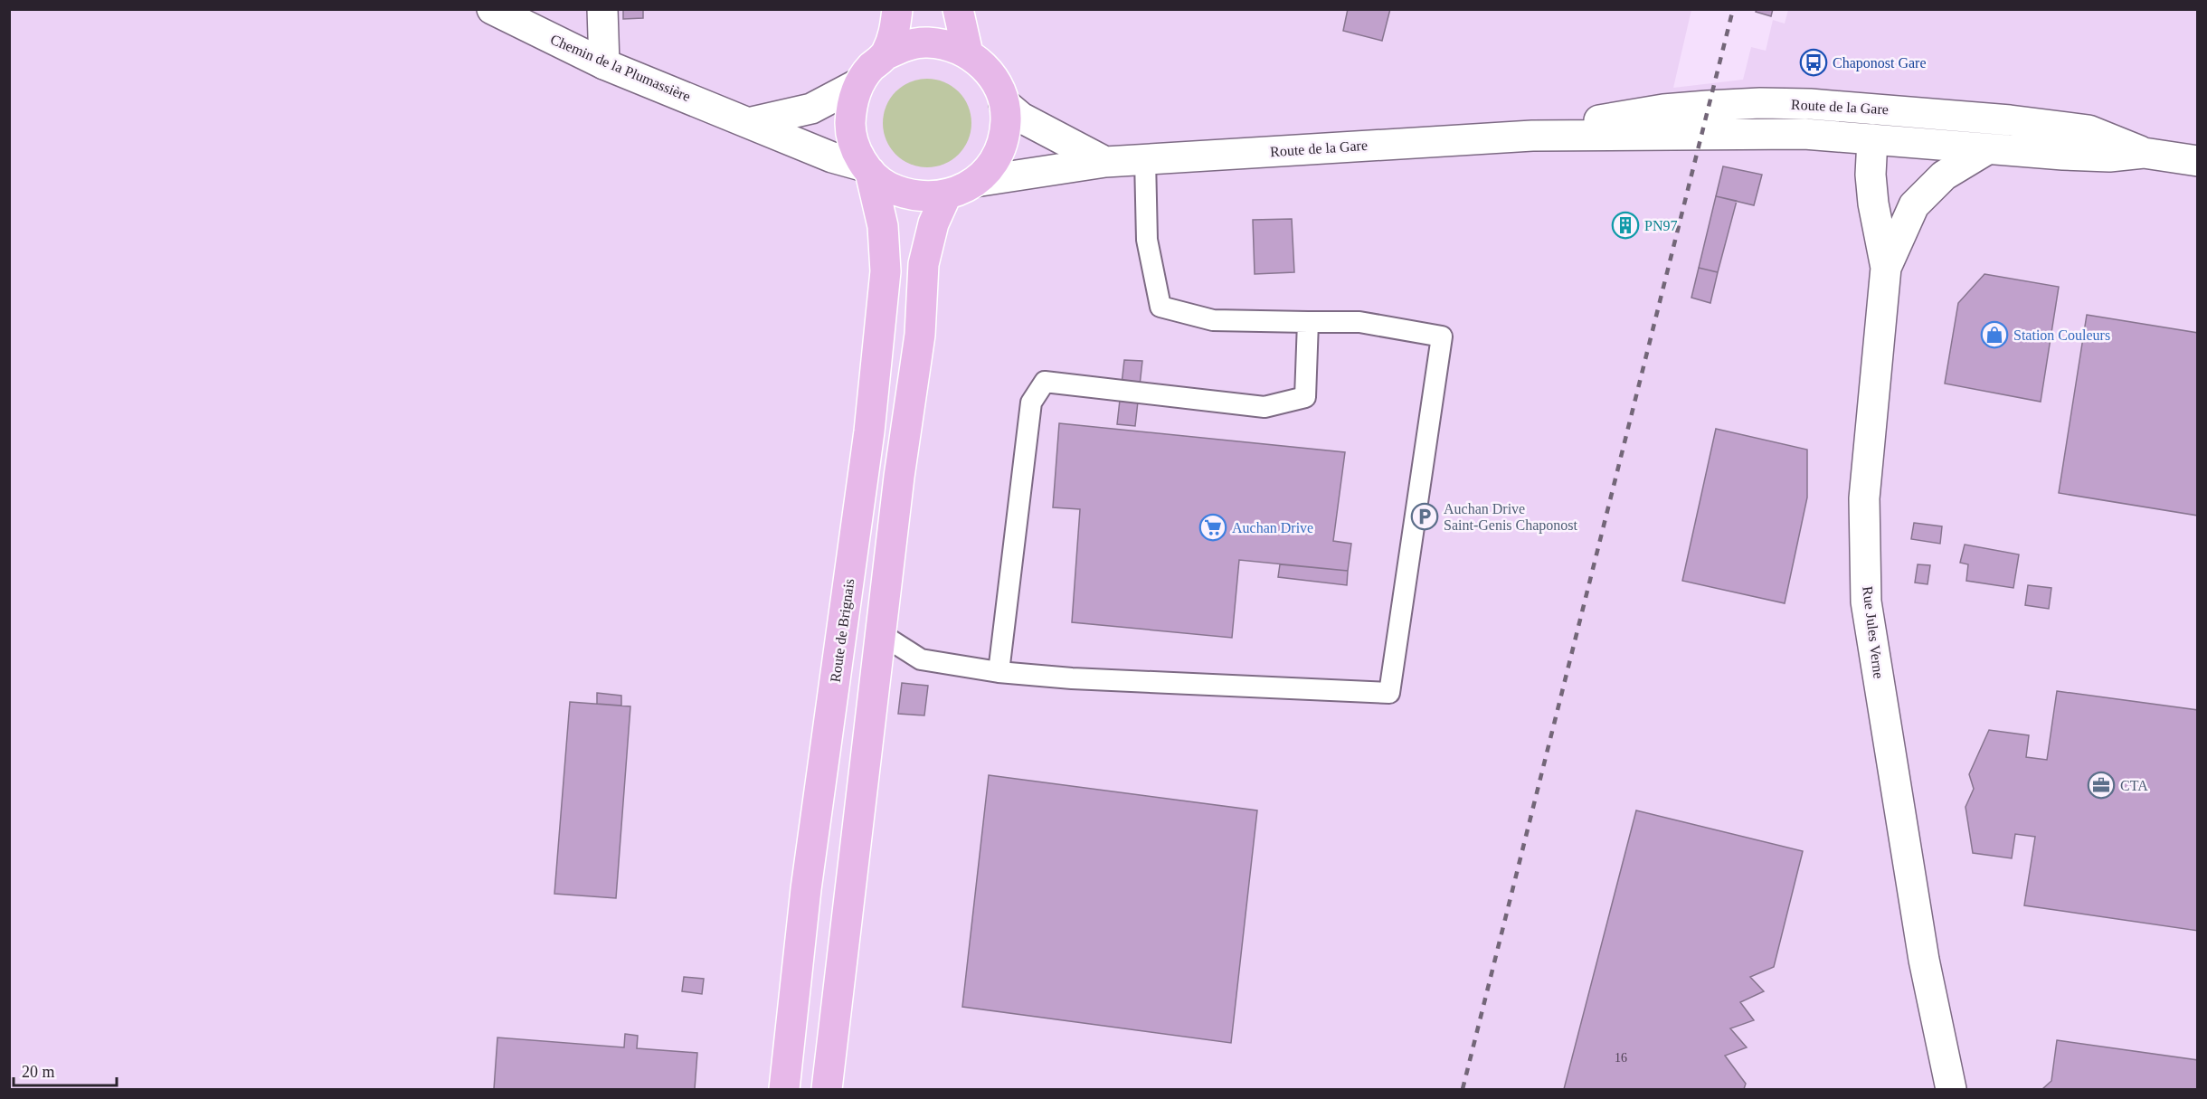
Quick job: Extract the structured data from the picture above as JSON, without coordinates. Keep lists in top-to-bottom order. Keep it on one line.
{"streets":{"main road":["Chemin de la Plumassière","Route de la Gare","Route de Brignais","Rue Jules Verne"]},"crossings":[["Chemin de la Plumassière","Route de la Gare"],["Chemin de la Plumassière","Route de Brignais"],["Route de la Gare","Route de Brignais"],["Route de la Gare","Rue Jules Verne"]],"places":{"bus stop":["Chaponost Gare"],"building":["PN97"],"shop":["Station Couleurs"],"parking":["Auchan Drive Saint-Genis Chaponost"],"supermarket":["Auchan Drive"],"office":["CTA"]},"house_numbers":["16"],"scale_bar":"20 m"}
